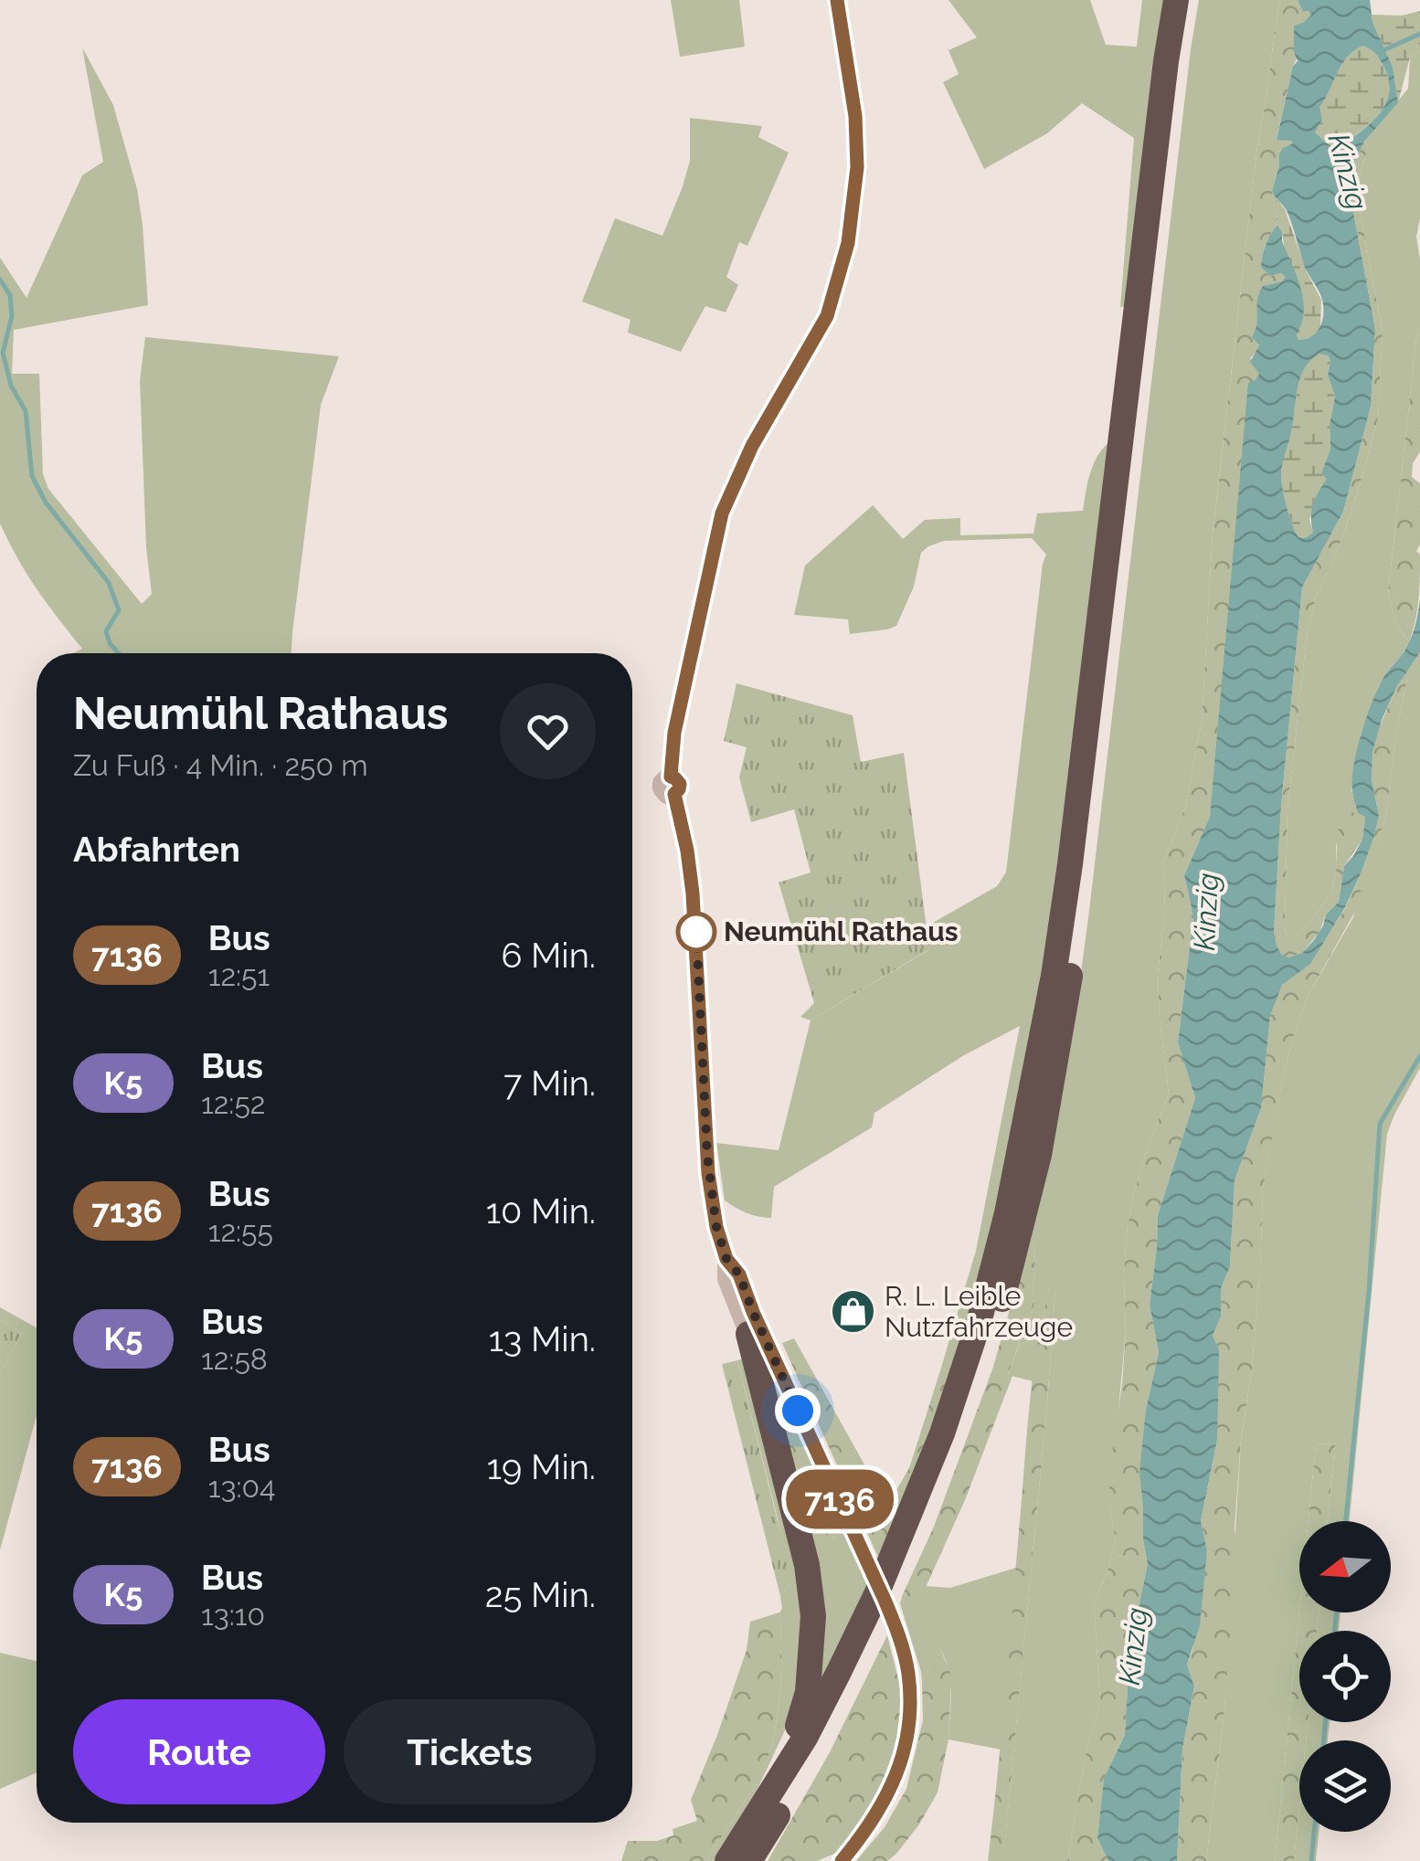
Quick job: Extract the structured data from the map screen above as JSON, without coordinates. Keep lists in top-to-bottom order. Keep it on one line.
{"water":["Kinzig"],"places":{"other":["Neumühl Rathaus"],"shop":["R. L. Leible Nutzfahrzeuge"]},"lines":["bus line 7136"],"north":"left","page":{"on_map":"7136","heading":[["Neumühl Rathaus","Zu Fuß · 4 Min. · 250 m"],"Abfahrten"],"list":[{"mark":"7136","name":"Bus","note":"12:51","value":"6 Min."},{"mark":"K5","name":"Bus","note":"12:52","value":"7 Min."},{"mark":"7136","name":"Bus","note":"12:55","value":"10 Min."},{"mark":"K5","name":"Bus","note":"12:58","value":"13 Min."},{"mark":"7136","name":"Bus","note":"13:04","value":"19 Min."},{"mark":"K5","name":"Bus","note":"13:10","value":"25 Min."}],"buttons":["Route","Tickets"]}}
